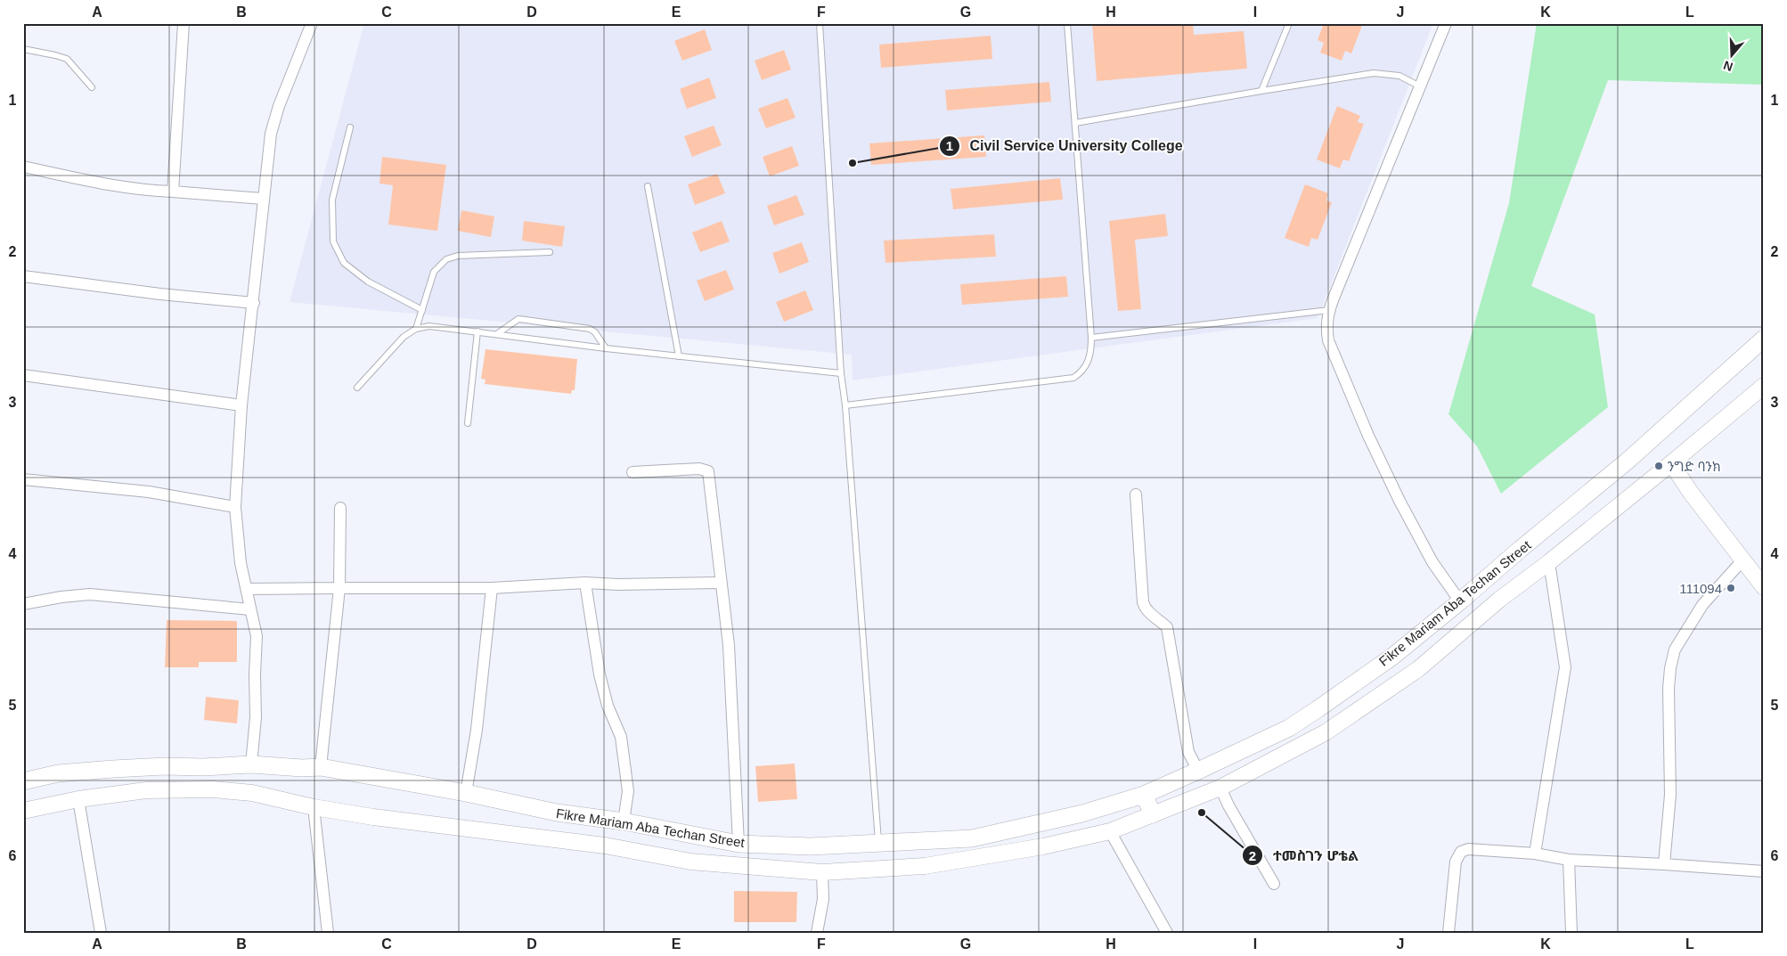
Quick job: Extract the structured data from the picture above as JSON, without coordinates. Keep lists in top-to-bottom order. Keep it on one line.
{"streets":{"main road":["Fikre Mariam Aba Techan Street"]},"places":["Civil Service University College","ንግድ ባንክ","111094","ተመስገን ሆቴል"],"north":"bottom","grid":{"columns":["A","B","C","D","E","F","G","H","I","J","K","L"],"rows":["1","2","3","4","5","6"]}}
